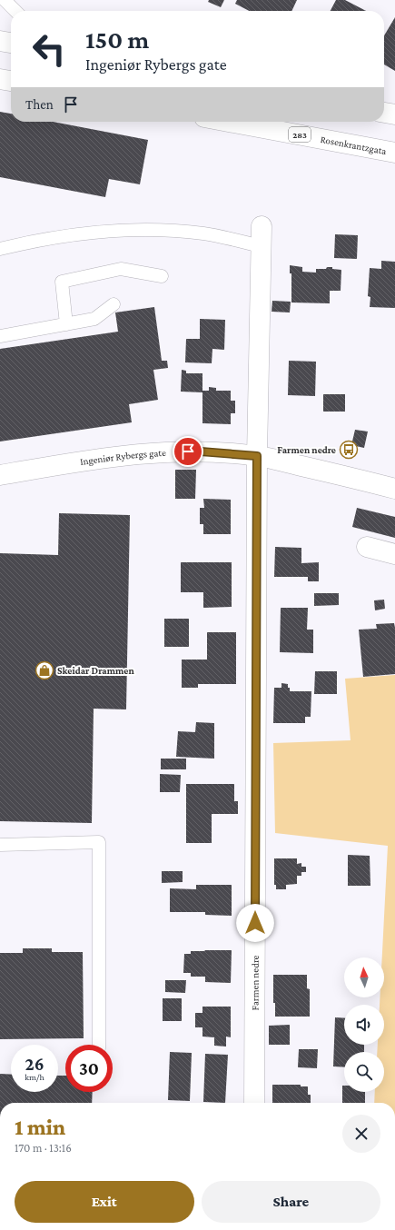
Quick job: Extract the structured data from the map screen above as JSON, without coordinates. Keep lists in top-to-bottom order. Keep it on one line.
{"streets":{"street":["283","Rosenkrantzgata","Ingeniør Rybergs gate","Farmen nedre"]},"crossings":[["Ingeniør Rybergs gate","Farmen nedre"]],"places":{"bus stop":["Farmen nedre"],"shop":["Skeidar Drammen"]},"north":"top","page":{"turn":["150 m","Ingeniør Rybergs gate"],"then":"Then","speed":"26 km/h","limit":"30","heading":["1 min","170 m · 13:16"],"buttons":["Exit","Share"]}}
